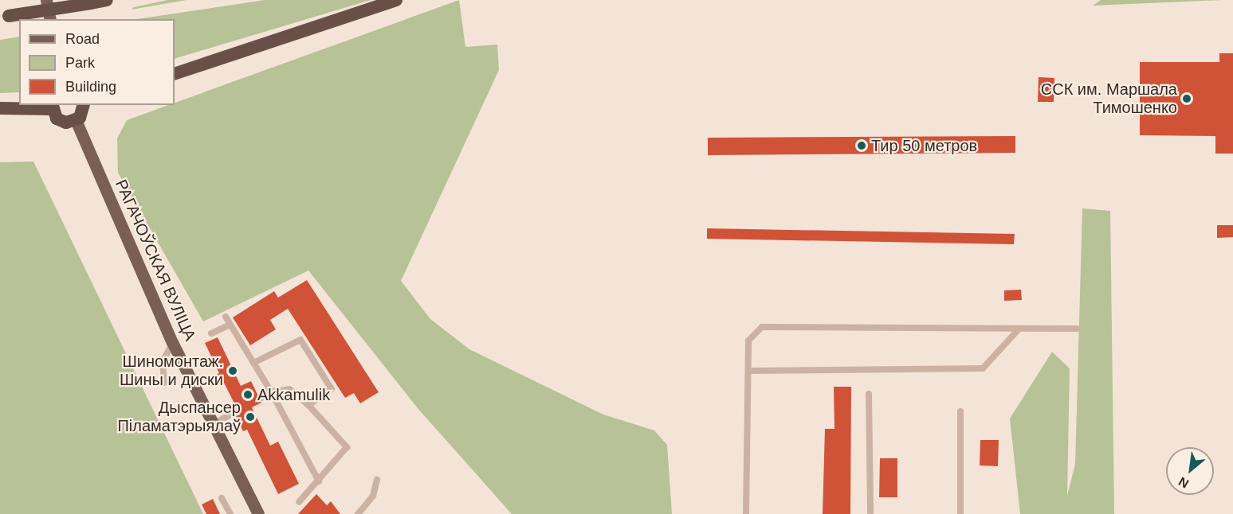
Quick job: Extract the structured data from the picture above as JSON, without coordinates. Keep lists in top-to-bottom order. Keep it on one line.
{"streets":{"main road":["РАГАЧОЎСКАЯ ВУЛІЦА"]},"places":["ССК им. Маршала Тимошенко","Тир 50 метров","Шиномонтаж. Шины и диски","Akkamulik","Дыспансер Піламатэрыялаў"],"legend":["Road","Park","Building"],"north":"bottom left"}
